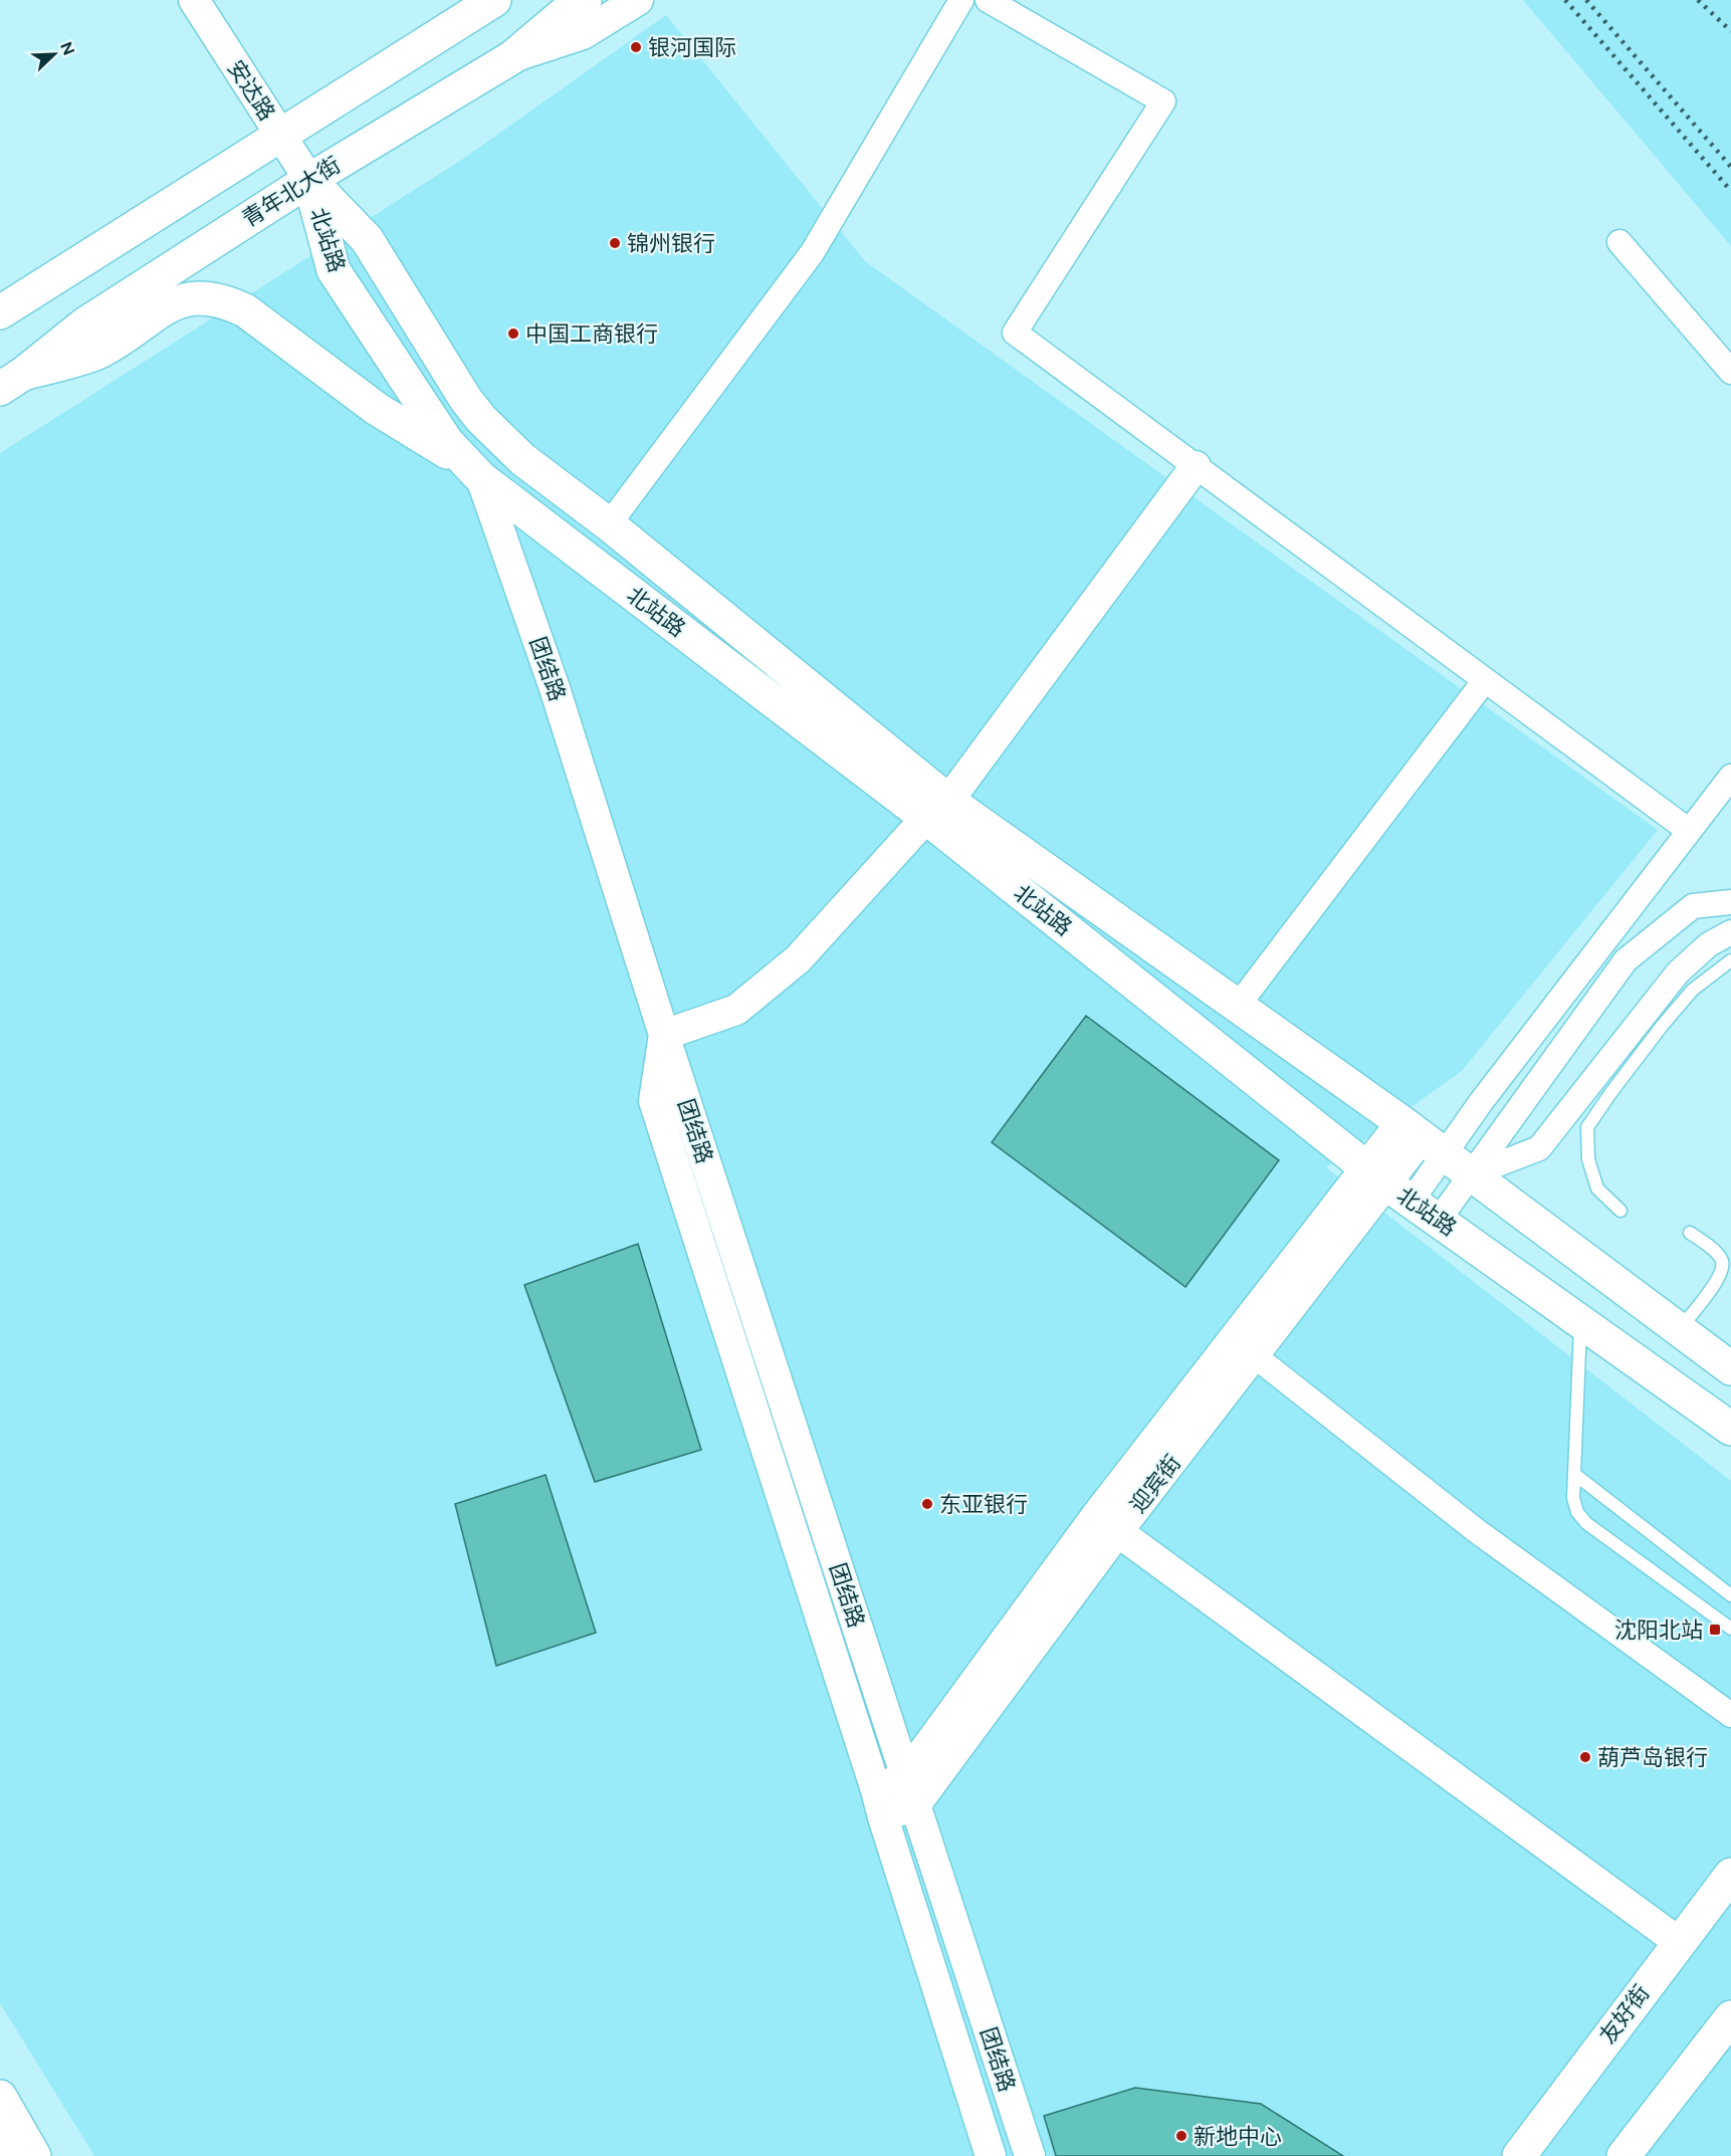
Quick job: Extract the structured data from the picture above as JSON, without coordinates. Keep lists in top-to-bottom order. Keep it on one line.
{"streets":{"main road":["青年北大街","北站路","友好街"],"street":["安达路","团结路","迎宾街"]},"crossings":[["安达路","青年北大街"],["安达路","北站路"],["青年北大街","北站路"],["北站路","团结路"],["北站路","迎宾街"],["团结路","迎宾街"]],"places":{"other":["银河国际","锦州银行","中国工商银行","东亚银行","葫芦岛银行","新地中心"],"transit":["沈阳北站"]},"north":"top right"}
